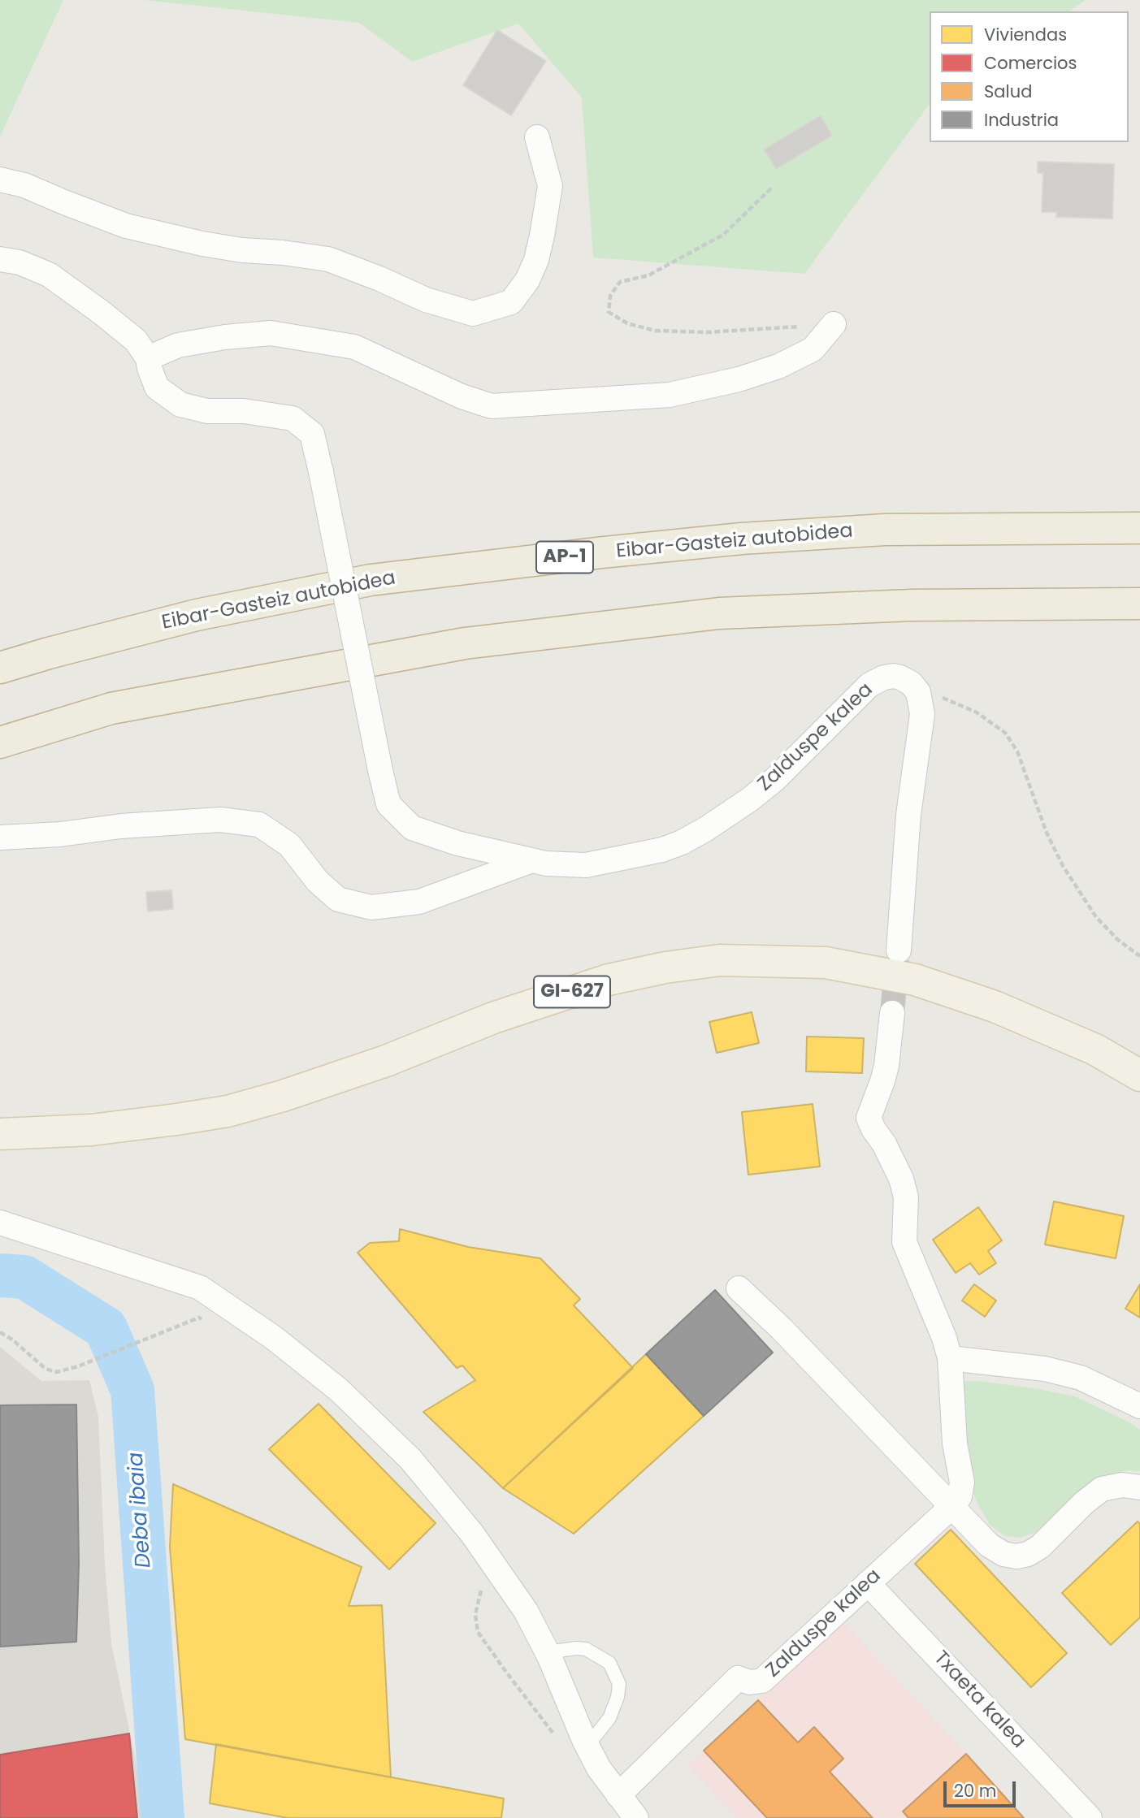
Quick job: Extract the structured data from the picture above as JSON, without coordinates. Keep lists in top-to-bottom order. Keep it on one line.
{"streets":{"highway":["Eibar-Gasteiz autobidea","AP-1"],"main road":["GI-627"],"street":["Zalduspe kalea","Txaeta kalea"]},"crossings":[["Zalduspe kalea","Txaeta kalea"]],"water":["Deba ibaia"],"legend":["Viviendas","Comercios","Salud","Industria"],"scale_bar":"20 m"}
